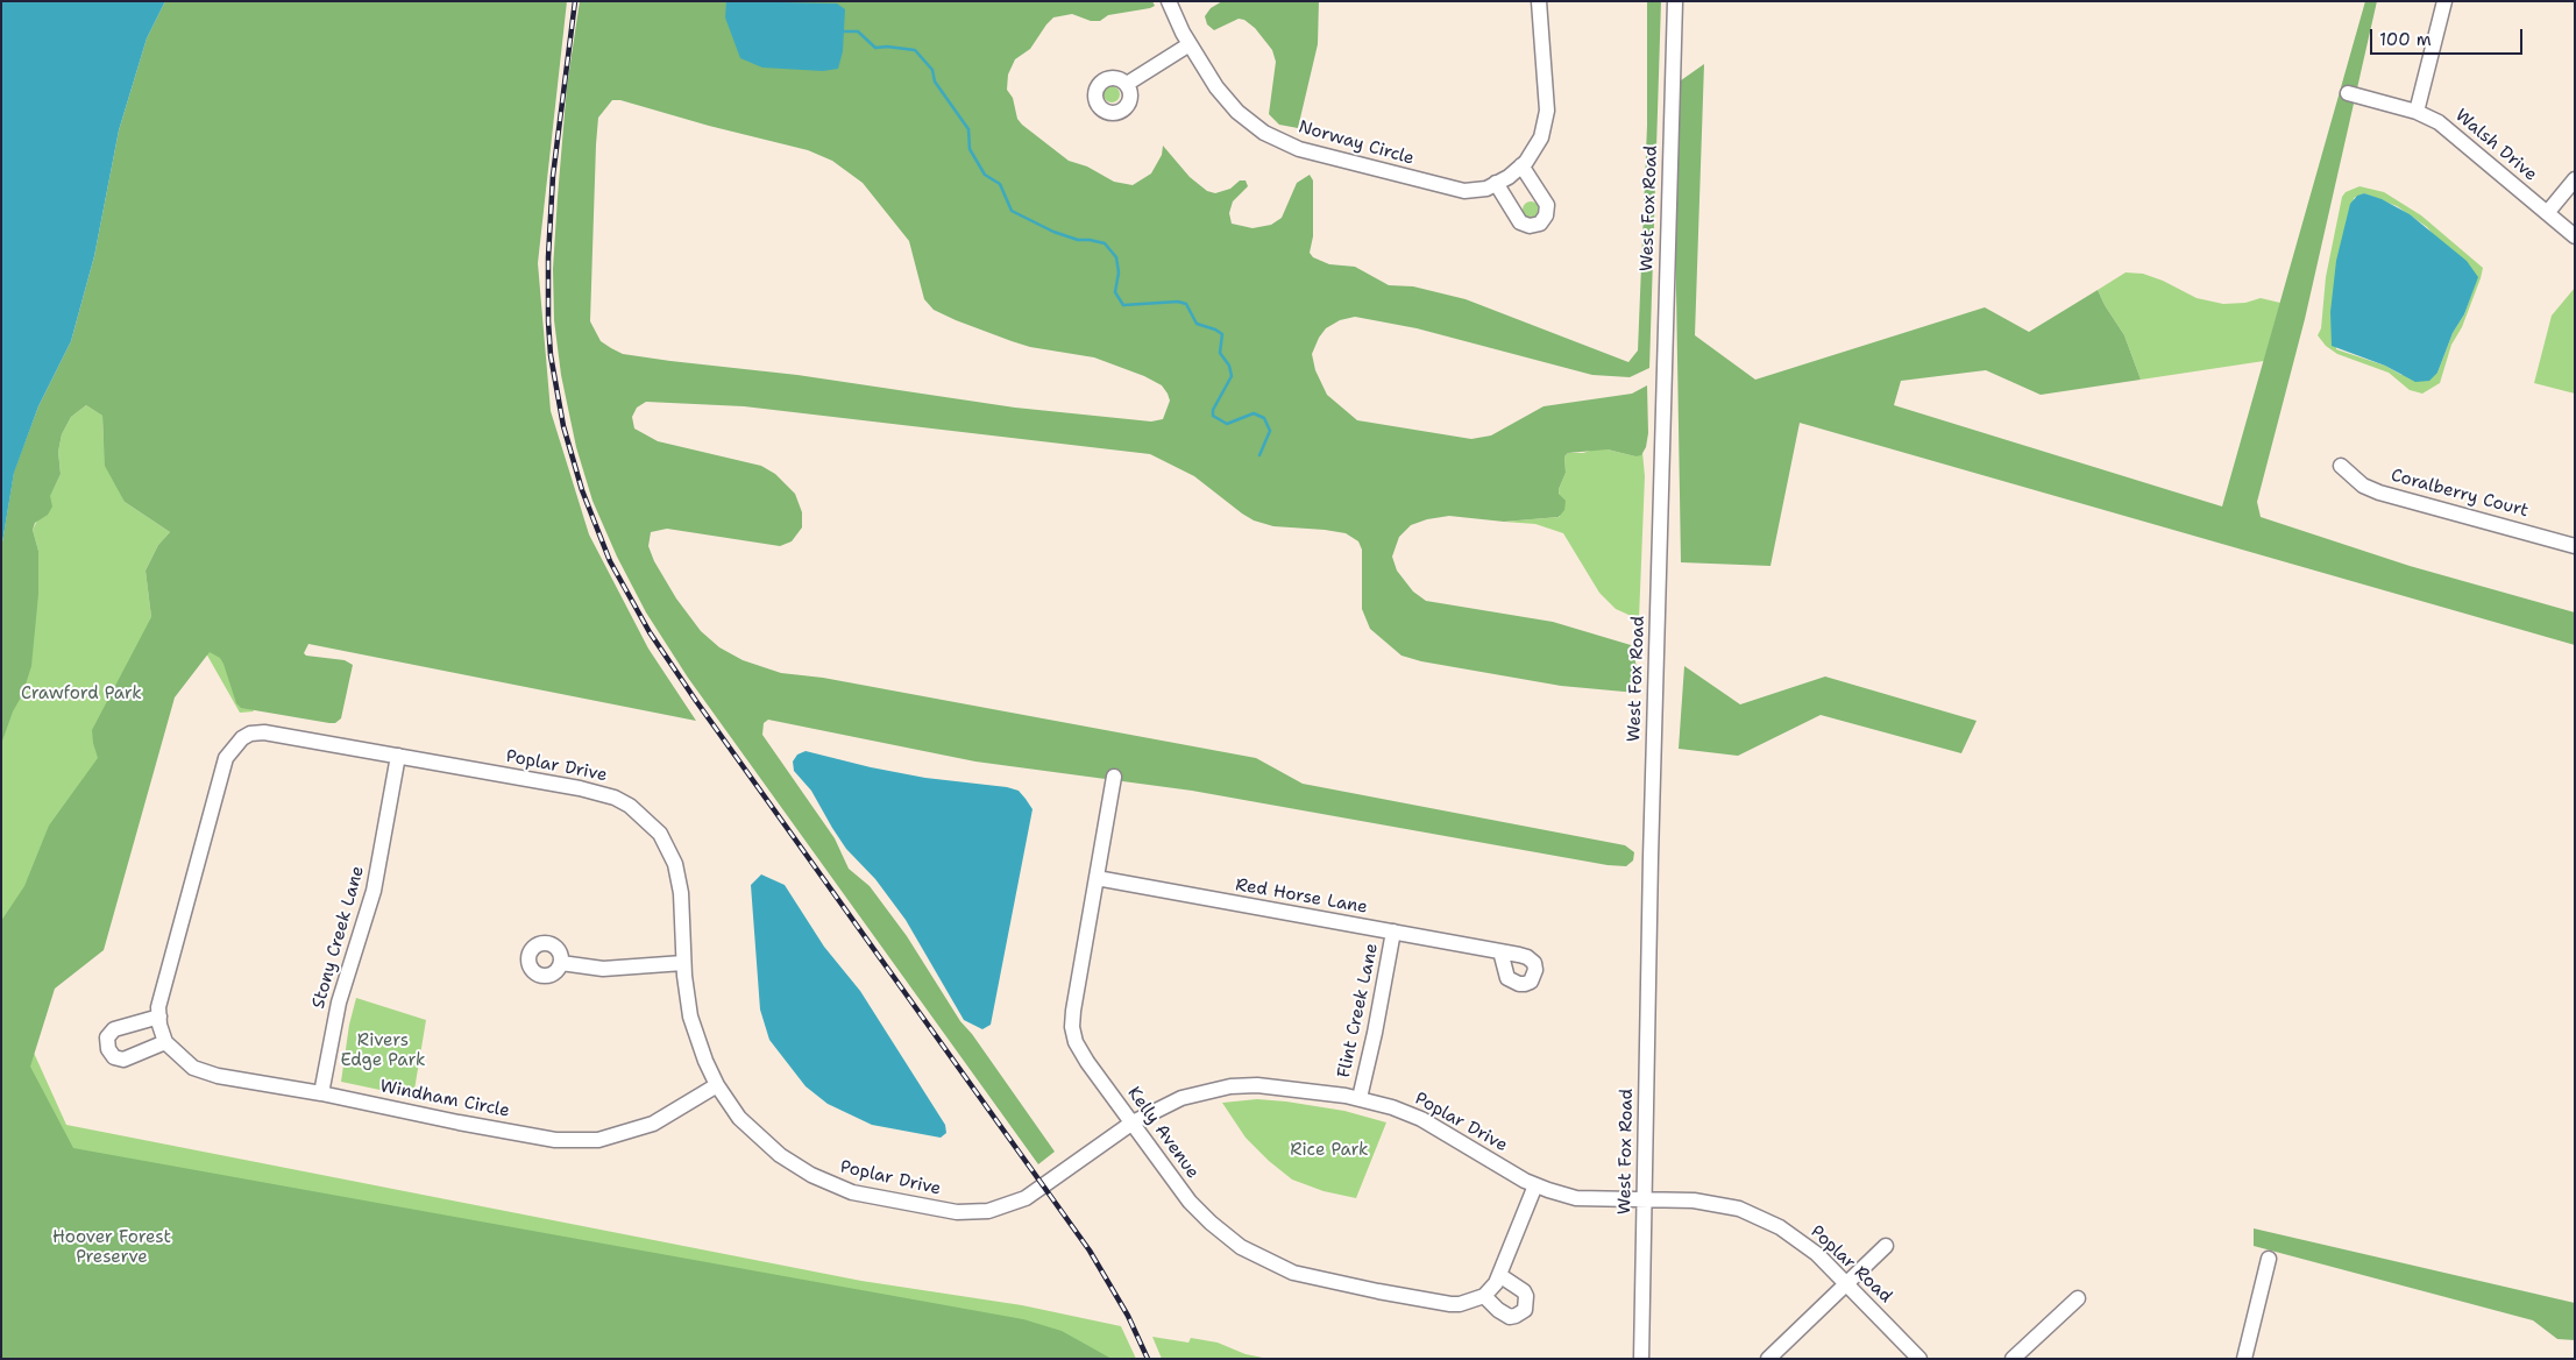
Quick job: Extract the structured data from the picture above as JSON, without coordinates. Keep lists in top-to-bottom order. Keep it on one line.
{"streets":{"street":["Norway Circle","Walsh Drive","West Fox Road","Coralberry Court","Poplar Drive","Red Horse Lane","Stony Creek Lane","Flint Creek Lane","Windham Circle","Kelly Avenue","Poplar Road"]},"crossings":[["West Fox Road","Poplar Drive"],["West Fox Road","Poplar Road"],["Poplar Drive","Stony Creek Lane"],["Poplar Drive","Flint Creek Lane"],["Poplar Drive","Windham Circle"],["Poplar Drive","Kelly Avenue"],["Poplar Drive","Poplar Road"],["Red Horse Lane","Flint Creek Lane"],["Red Horse Lane","Kelly Avenue"],["Stony Creek Lane","Windham Circle"]],"parks":["Crawford Park","Rivers Edge Park","Rice Park","Hoover Forest Preserve"],"scale_bar":"100 m"}
